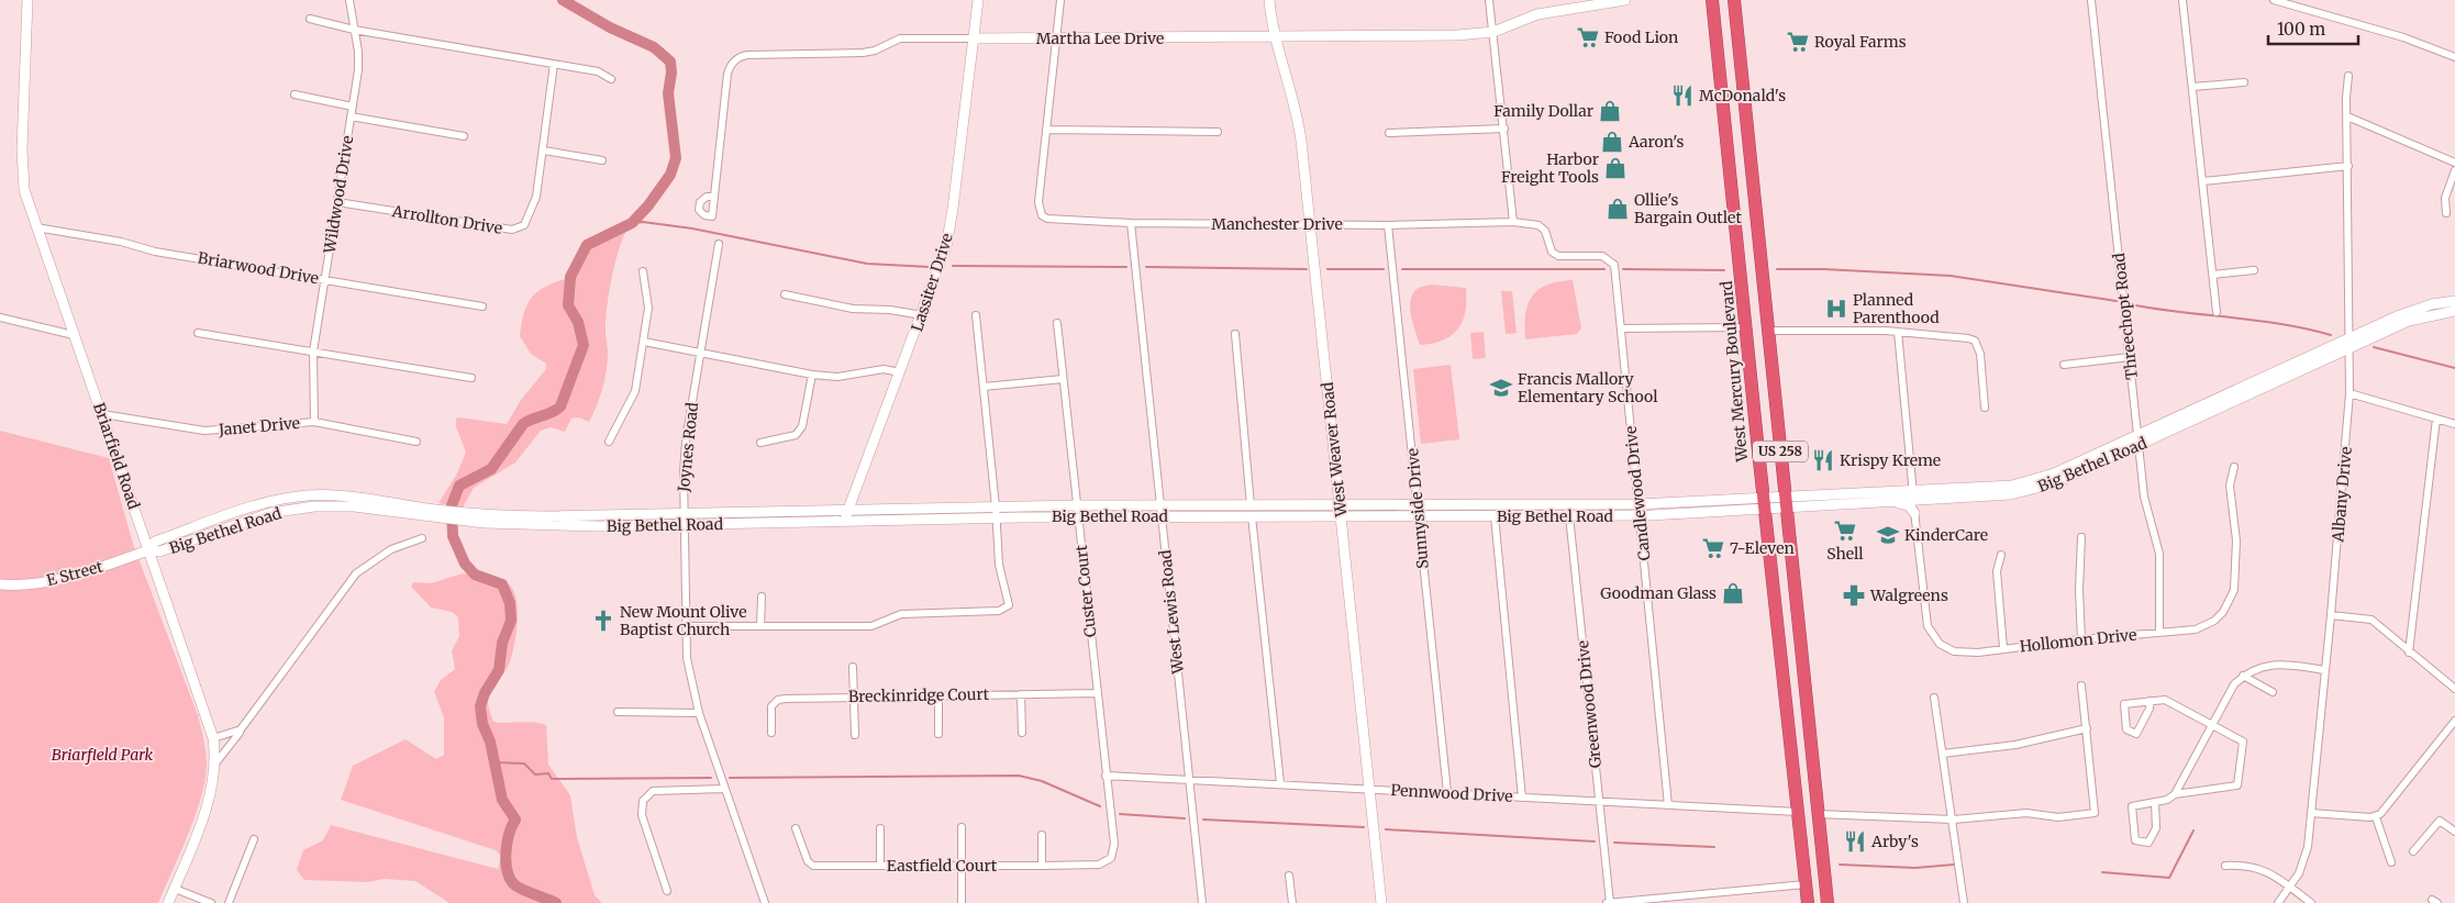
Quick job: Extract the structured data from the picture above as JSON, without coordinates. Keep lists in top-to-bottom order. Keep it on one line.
{"streets":{"highway":["West Mercury Boulevard","US 258"],"main road":["Martha Lee Drive","Lassiter Drive","West Weaver Road","Briarfield Road","Big Bethel Road","E Street"],"street":["Wildwood Drive","Arrollton Drive","Manchester Drive","Briarwood Drive","Threechopt Road","Janet Drive","Joynes Road","Candlewood Drive","Albany Drive","Sunnyside Drive","Custer Court","West Lewis Road","Hollomon Drive","Breckinridge Court","Greenwood Drive","Pennwood Drive","Eastfield Court"]},"crossings":[["Martha Lee Drive","Lassiter Drive"],["Martha Lee Drive","West Weaver Road"],["Wildwood Drive","Arrollton Drive"],["Wildwood Drive","Briarwood Drive"],["Wildwood Drive","Janet Drive"],["Manchester Drive","West Weaver Road"],["Manchester Drive","Candlewood Drive"],["Manchester Drive","Sunnyside Drive"],["Manchester Drive","West Lewis Road"],["Briarwood Drive","Briarfield Road"],["Lassiter Drive","Big Bethel Road"],["Threechopt Road","Big Bethel Road"],["Threechopt Road","Hollomon Drive"],["West Mercury Boulevard","Big Bethel Road"],["West Mercury Boulevard","Pennwood Drive"],["Janet Drive","Briarfield Road"],["Joynes Road","Big Bethel Road"],["West Weaver Road","Big Bethel Road"],["West Weaver Road","Pennwood Drive"],["US 258","Big Bethel Road"],["Briarfield Road","Big Bethel Road"],["Briarfield Road","E Street"],["Big Bethel Road","Candlewood Drive"],["Big Bethel Road","Albany Drive"],["Big Bethel Road","Sunnyside Drive"],["Big Bethel Road","E Street"],["Big Bethel Road","Custer Court"],["Big Bethel Road","West Lewis Road"],["Big Bethel Road","Hollomon Drive"],["Big Bethel Road","Greenwood Drive"],["Candlewood Drive","Pennwood Drive"],["Sunnyside Drive","Pennwood Drive"],["Custer Court","Breckinridge Court"],["Custer Court","Pennwood Drive"],["Custer Court","Eastfield Court"],["West Lewis Road","Pennwood Drive"],["Greenwood Drive","Pennwood Drive"]],"parks":["Briarfield Park"],"places":{"supermarket":["Food Lion","Royal Farms","Shell","7-Eleven"],"restaurant":["McDonald's","Krispy Kreme","Arby's"],"shop":["Family Dollar","Aaron's","Harbor Freight Tools","Ollie's Bargain Outlet","Goodman Glass"],"hospital":["Planned Parenthood"],"school or university":["Francis Mallory Elementary School","KinderCare"],"pharmacy":["Walgreens"],"church":["New Mount Olive Baptist Church"]},"scale_bar":"100 m"}
